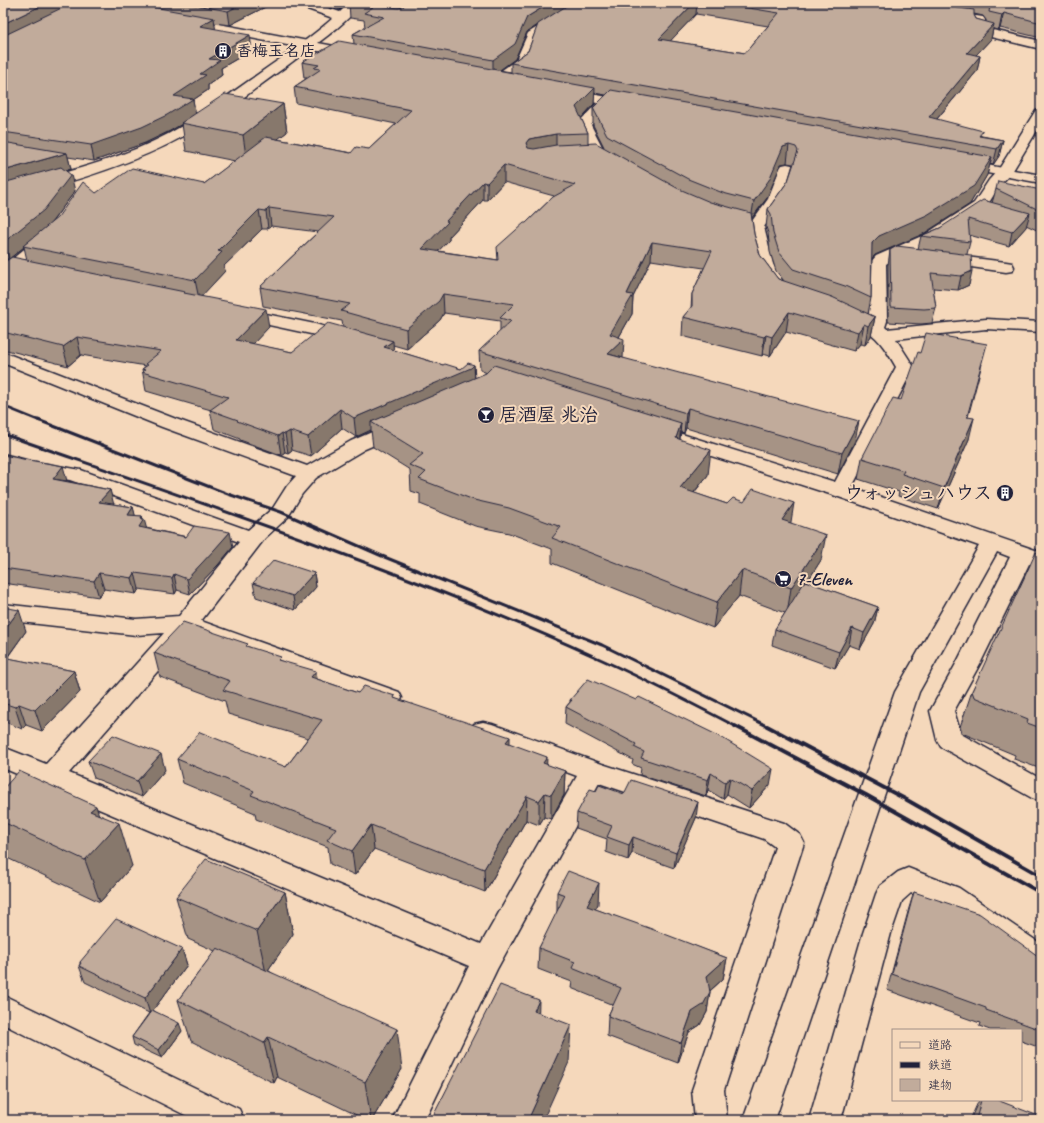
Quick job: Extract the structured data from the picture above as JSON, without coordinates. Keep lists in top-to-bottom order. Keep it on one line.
{"places":{"building":["香梅玉名店","ウォッシュハウス"],"bar":["居酒屋 兆治"],"supermarket":["7-Eleven"]},"legend":["道路","鉄道","建物"]}
